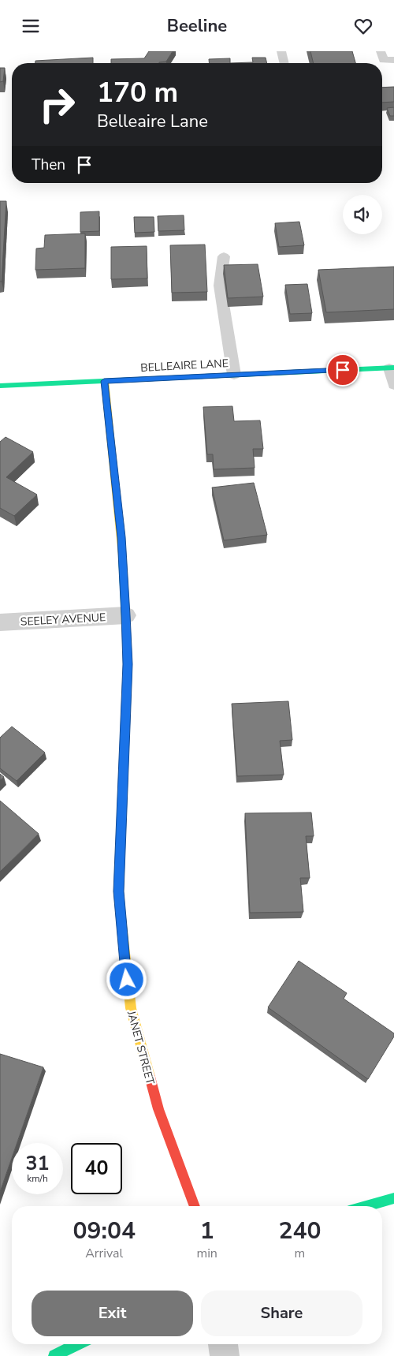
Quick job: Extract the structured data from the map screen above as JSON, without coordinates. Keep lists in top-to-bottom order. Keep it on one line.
{"streets":{"street":["BELLEAIRE LANE","SEELEY AVENUE","JANET STREET"]},"crossings":[["BELLEAIRE LANE","JANET STREET"],["SEELEY AVENUE","JANET STREET"]],"page":{"header":"Beeline","turn":["170 m","Belleaire Lane"],"then":"Then","speed":"31 km/h","limit":"40","eta":["09:04","Arrival","1","min","240","m"],"buttons":["Exit","Share"]}}
